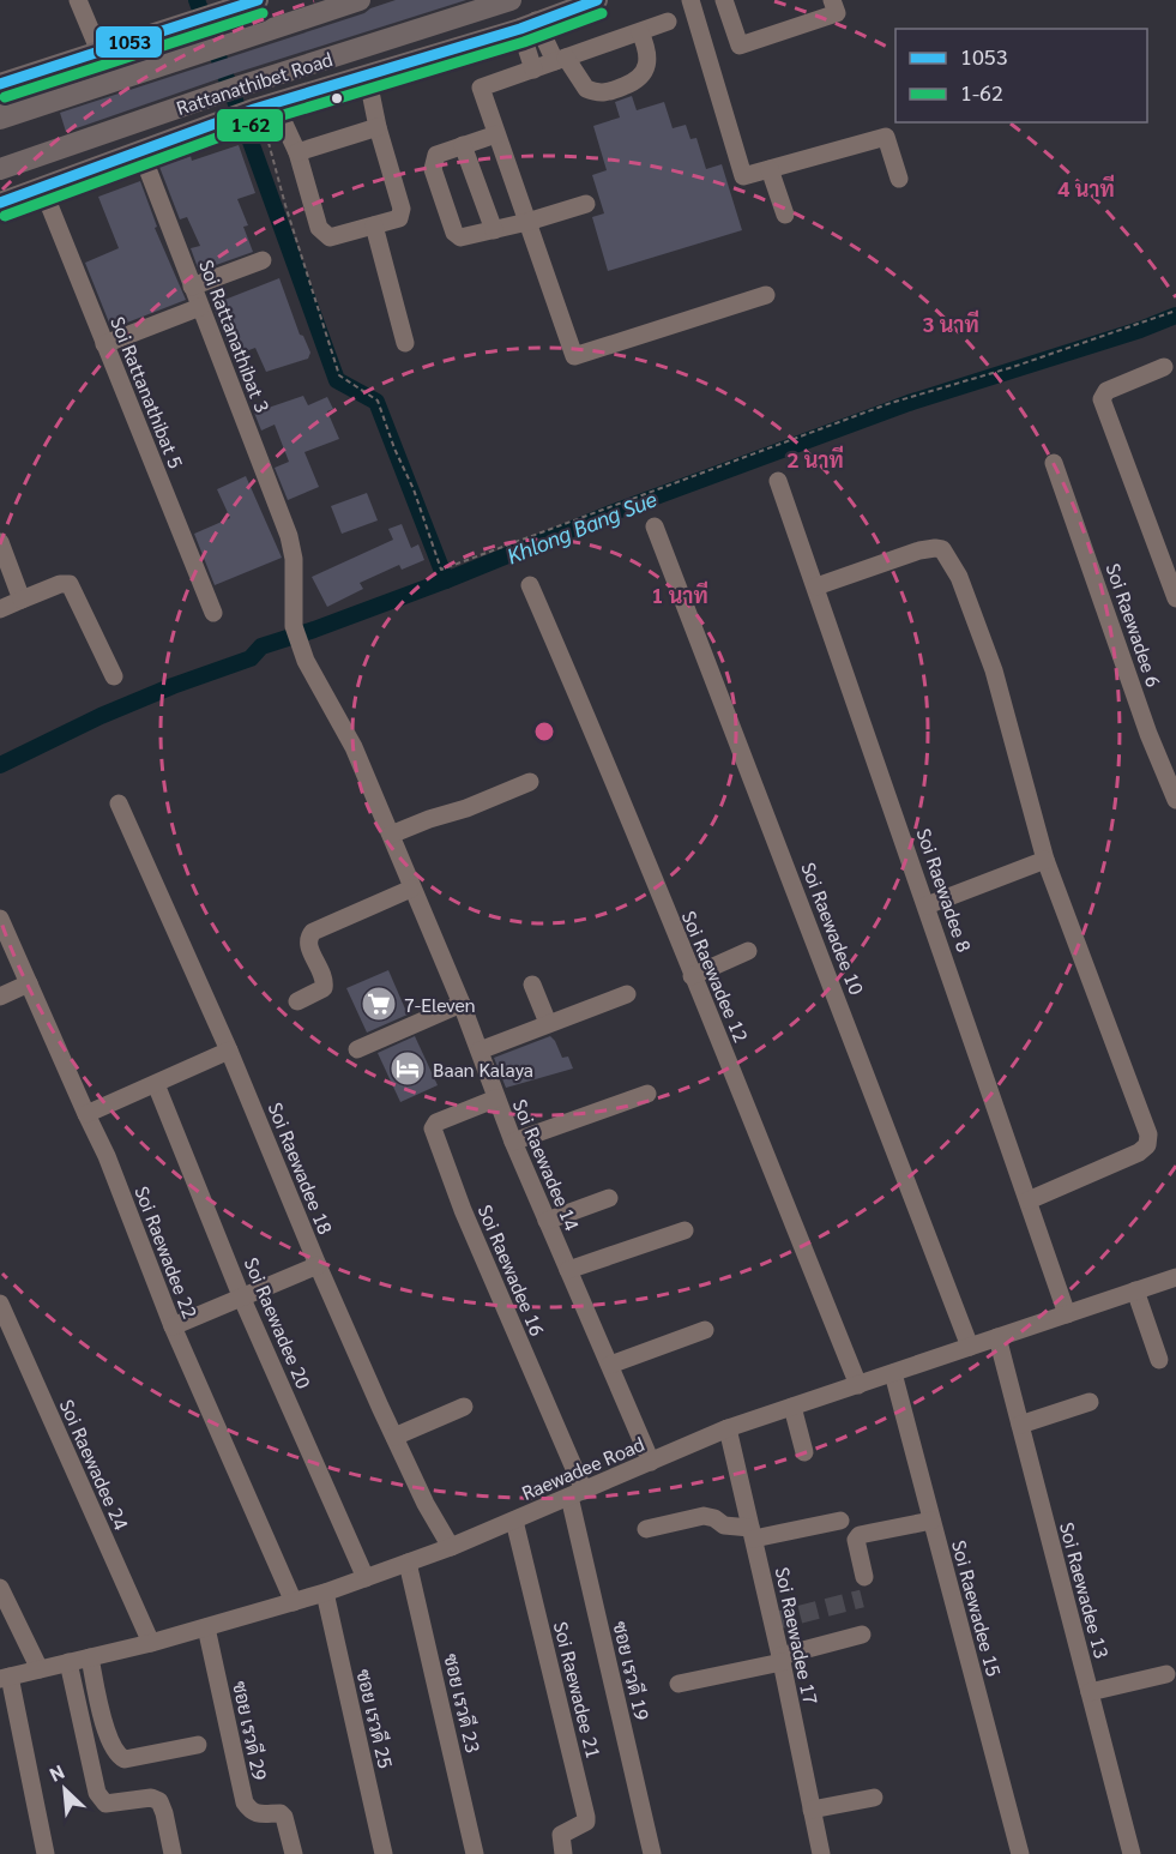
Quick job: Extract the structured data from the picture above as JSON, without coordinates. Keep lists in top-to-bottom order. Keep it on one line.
{"streets":{"main road":["Rattanathibet Road"],"street":["Soi Rattanathibat 3","Soi Rattanathibat 5","Soi Raewadee 6","Soi Raewadee 8","Soi Raewadee 10","Soi Raewadee 12","Soi Raewadee 14","Soi Raewadee 18","Soi Raewadee 22","Soi Raewadee 16","Soi Raewadee 20","Soi Raewadee 24","Raewadee Road","Soi Raewadee 13","Soi Raewadee 15","Soi Raewadee 17","ซอย เรวดี 19","Soi Raewadee 21","ซอย เรวดี 23","ซอย เรวดี 25","ซอย เรวดี 29"]},"crossings":[["Rattanathibet Road","Soi Rattanathibat 3"],["Rattanathibet Road","Soi Rattanathibat 5"],["Soi Rattanathibat 3","Soi Raewadee 14"],["Soi Raewadee 8","Raewadee Road"],["Soi Raewadee 10","Raewadee Road"],["Soi Raewadee 12","Raewadee Road"],["Soi Raewadee 14","Soi Raewadee 16"],["Soi Raewadee 14","Raewadee Road"],["Soi Raewadee 18","Raewadee Road"],["Soi Raewadee 22","Raewadee Road"],["Soi Raewadee 16","Raewadee Road"],["Soi Raewadee 16","ซอย เรวดี 19"],["Soi Raewadee 20","Raewadee Road"],["Soi Raewadee 24","Raewadee Road"],["Raewadee Road","Soi Raewadee 13"],["Raewadee Road","Soi Raewadee 15"],["Raewadee Road","Soi Raewadee 17"],["Raewadee Road","ซอย เรวดี 19"],["Raewadee Road","Soi Raewadee 21"],["Raewadee Road","ซอย เรวดี 23"],["Raewadee Road","ซอย เรวดี 25"],["Raewadee Road","ซอย เรวดี 29"]],"water":["Khlong Bang Sue"],"places":{"supermarket":["7-Eleven"],"hotel":["Baan Kalaya"]},"lines":["transit line 1053","transit line 1-62"],"legend":["1053","1-62"],"north":"top left","rings":["4 นาที","3 นาที","2 นาที","1 นาที"]}
